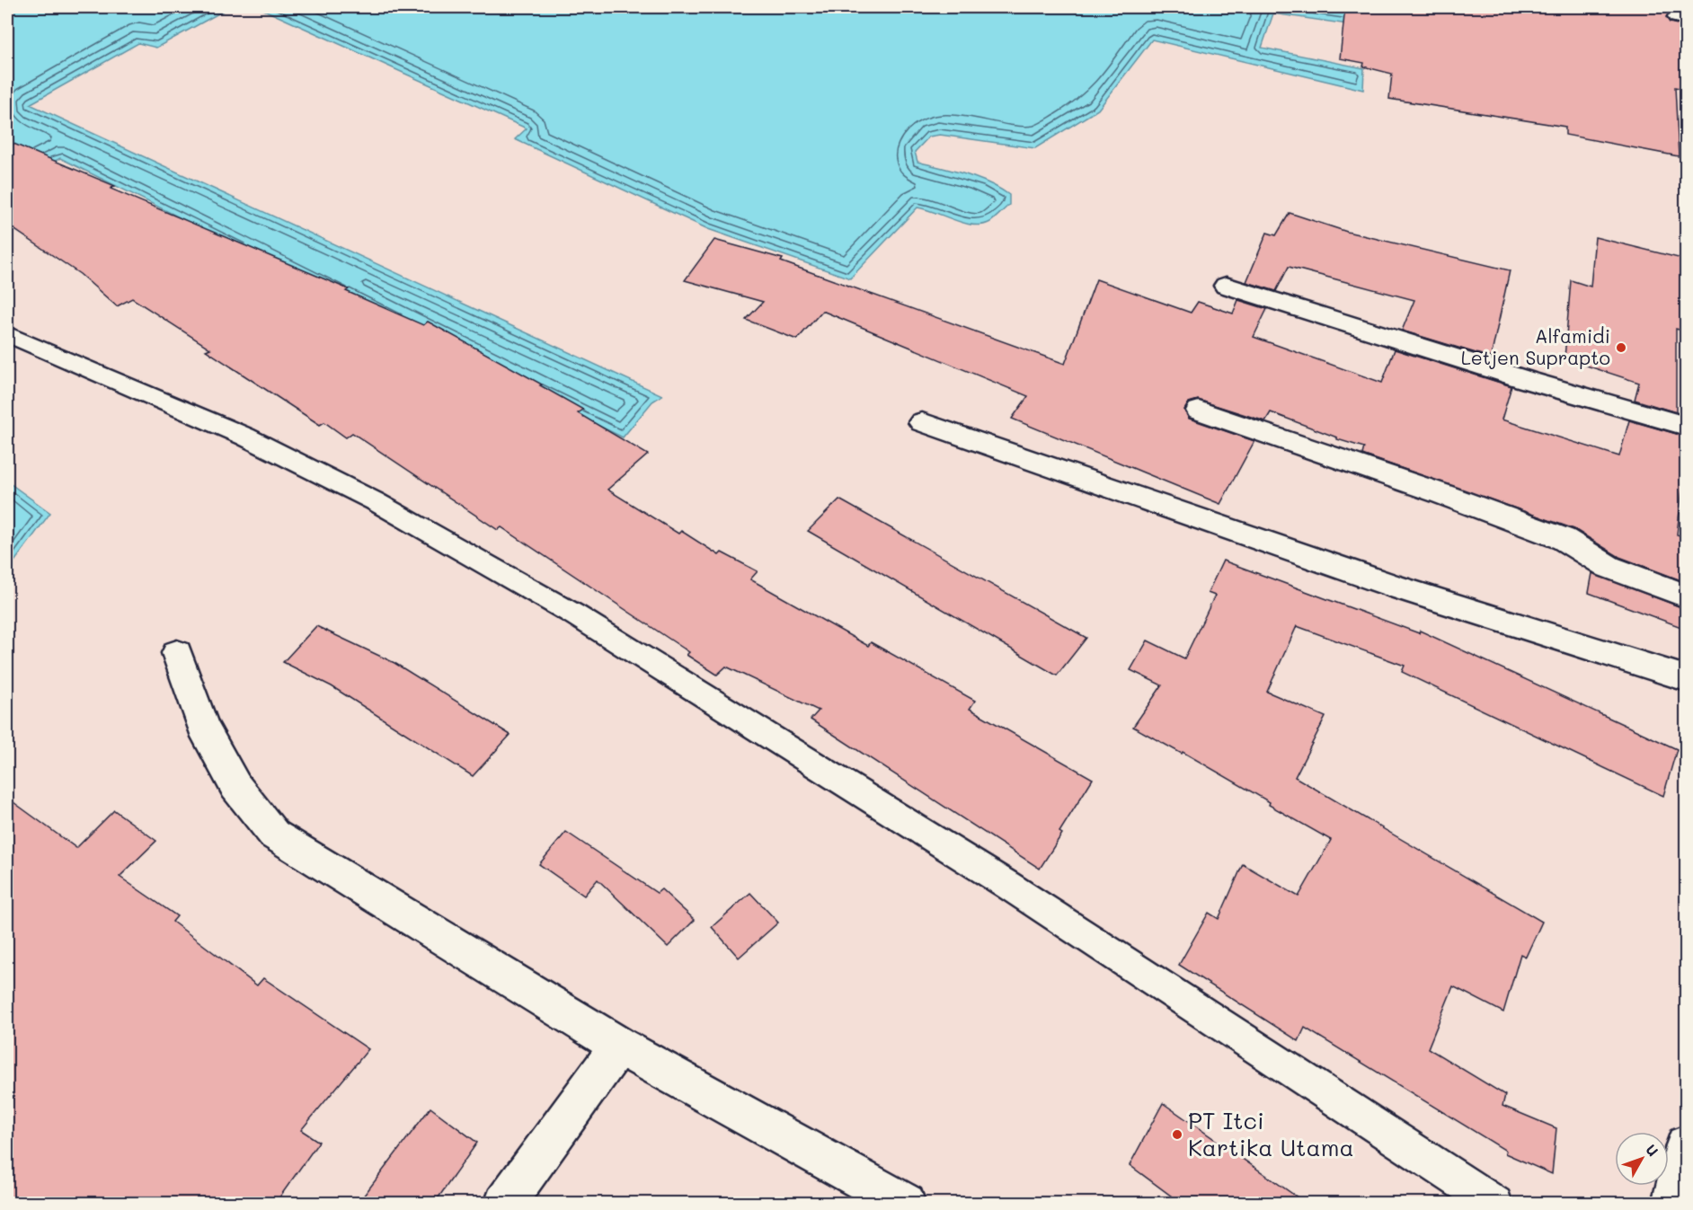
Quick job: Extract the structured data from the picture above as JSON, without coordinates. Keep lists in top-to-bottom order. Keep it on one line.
{"places":["Alfamidi Letjen Suprapto","PT Itci Kartika Utama"],"north":"top right"}
